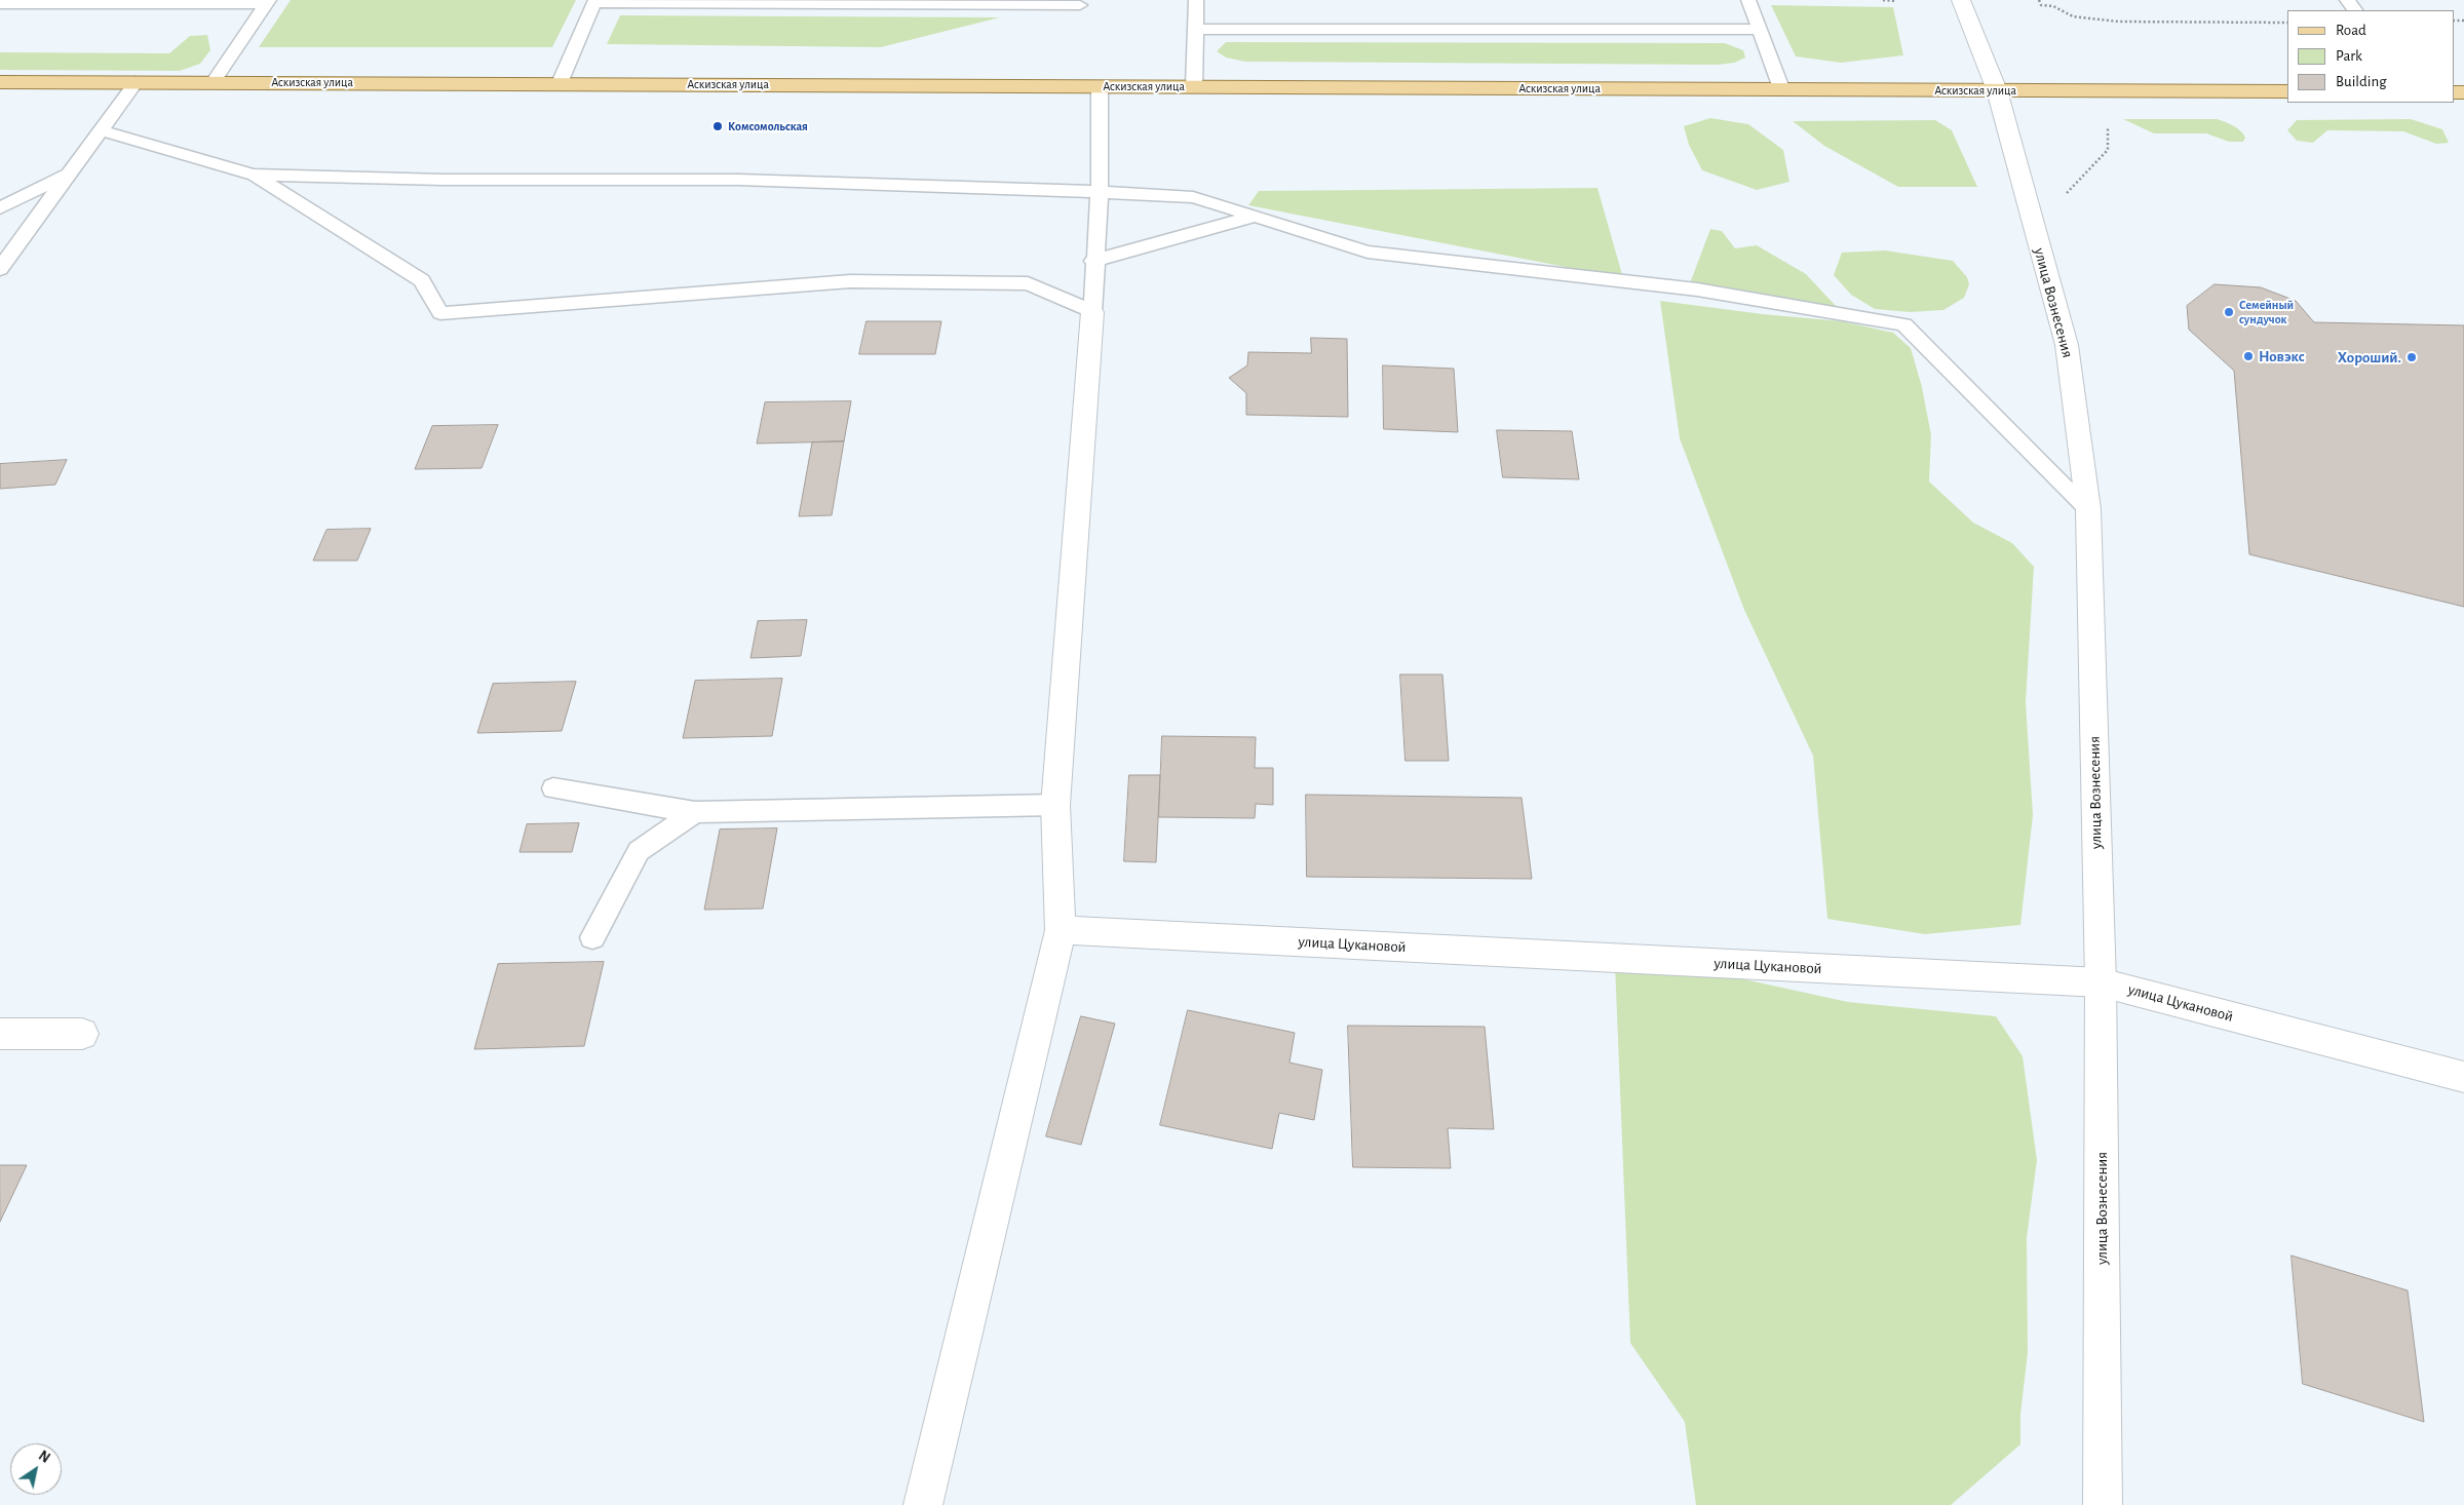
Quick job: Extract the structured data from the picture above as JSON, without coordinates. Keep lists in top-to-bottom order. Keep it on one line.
{"streets":{"main road":["Аскизская улица"],"street":["улица Вознесения","улица Цукановой"]},"crossings":[["Аскизская улица","улица Вознесения"],["улица Вознесения","улица Цукановой"]],"places":["Комсомольская","Семейный сундучок","Новэкс","Хороший."],"legend":["Road","Park","Building"],"north":"top right"}
